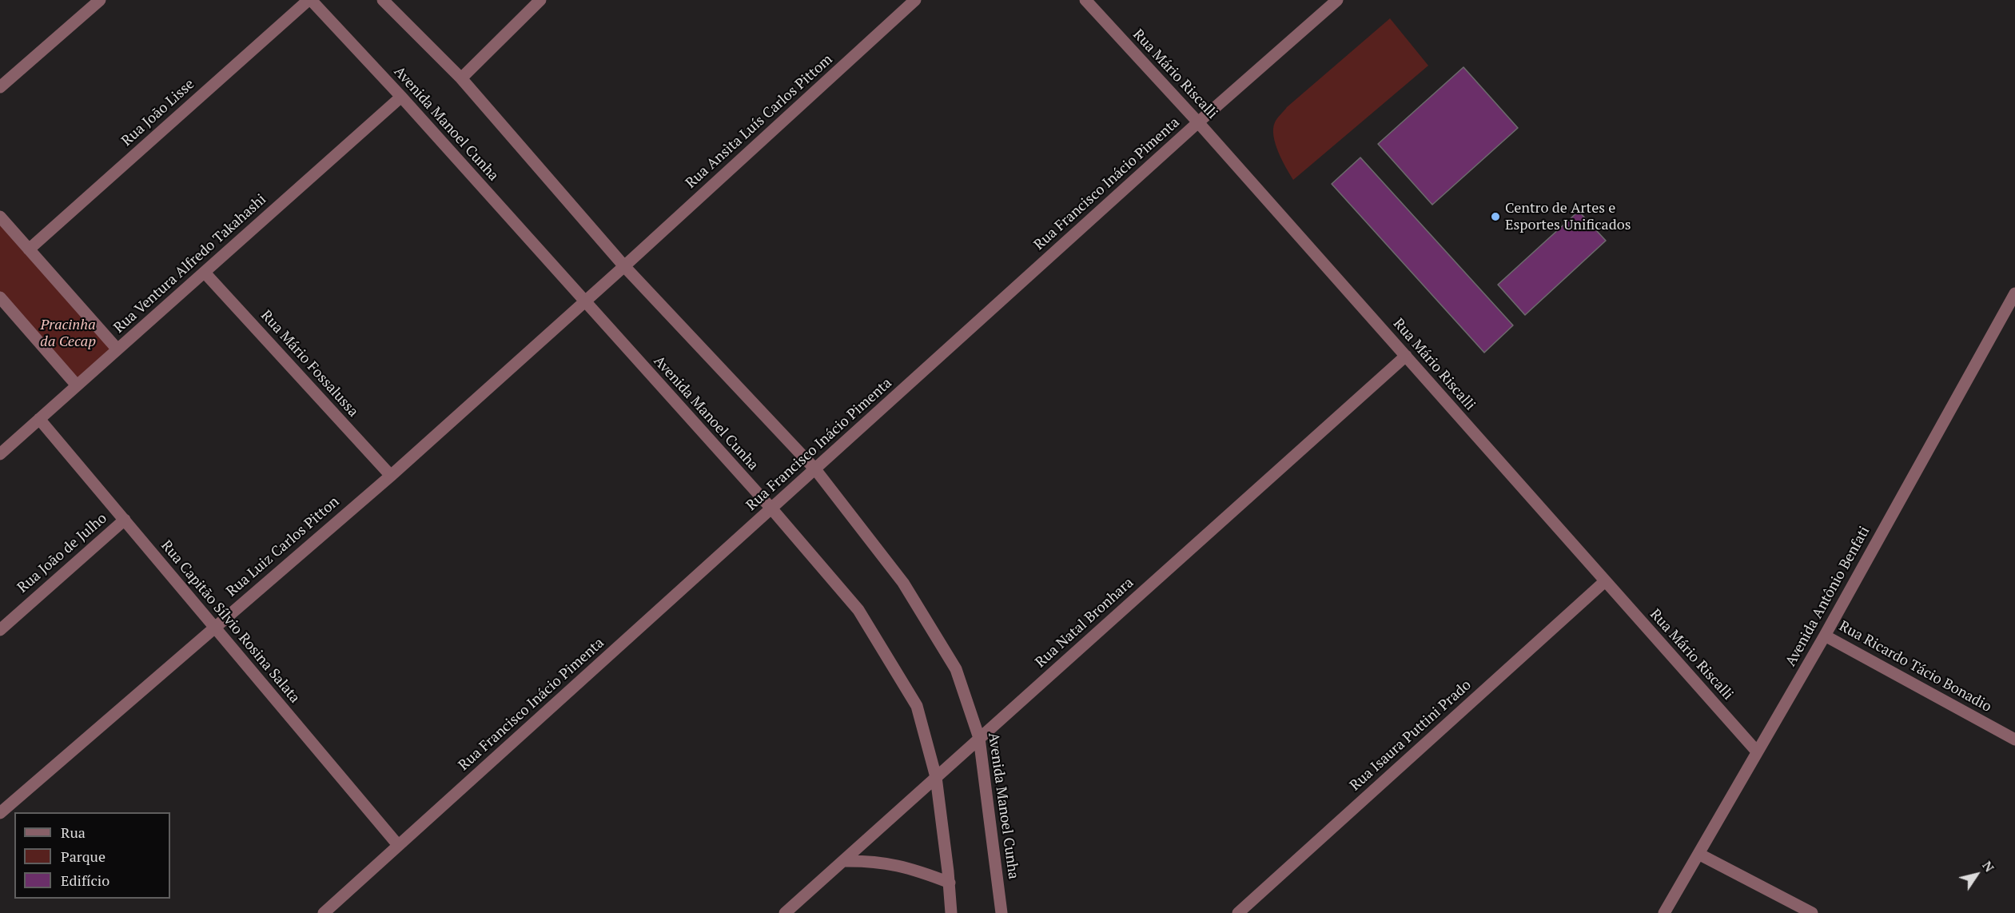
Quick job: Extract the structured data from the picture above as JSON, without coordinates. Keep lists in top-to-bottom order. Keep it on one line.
{"streets":{"street":["Rua Mário Riscalli","Rua João Lisse","Rua Ansìta Luís Carlos Pittom","Avenida Manoel Cunha","Rua Francisco Inácio Pimenta","Rua Ventura Alfredo Takahashi","Rua Mário Fossalussa","Rua Luiz Carlos Pitton","Rua João de Julho","Avenida Antônio Benfati","Rua Capitão Sílvio Rosina Salata","Rua Natal Bronhara","Rua Ricardo Tácio Bonadio","Rua Isaura Puttini Prado"]},"crossings":[["Rua Mário Riscalli","Rua Francisco Inácio Pimenta"],["Rua Mário Riscalli","Avenida Antônio Benfati"],["Rua Mário Riscalli","Rua Natal Bronhara"],["Rua Mário Riscalli","Rua Isaura Puttini Prado"],["Rua João Lisse","Avenida Manoel Cunha"],["Rua Ansìta Luís Carlos Pittom","Avenida Manoel Cunha"],["Rua Ansìta Luís Carlos Pittom","Rua Luiz Carlos Pitton"],["Avenida Manoel Cunha","Rua Francisco Inácio Pimenta"],["Avenida Manoel Cunha","Rua Ventura Alfredo Takahashi"],["Avenida Manoel Cunha","Rua Luiz Carlos Pitton"],["Avenida Manoel Cunha","Rua Natal Bronhara"],["Rua Francisco Inácio Pimenta","Rua Capitão Sílvio Rosina Salata"],["Rua Ventura Alfredo Takahashi","Rua Mário Fossalussa"],["Rua Ventura Alfredo Takahashi","Rua Capitão Sílvio Rosina Salata"],["Rua Mário Fossalussa","Rua Luiz Carlos Pitton"],["Rua Luiz Carlos Pitton","Rua Capitão Sílvio Rosina Salata"],["Rua João de Julho","Rua Capitão Sílvio Rosina Salata"],["Avenida Antônio Benfati","Rua Ricardo Tácio Bonadio"]],"parks":["Pracinha da Cecap"],"places":["Centro de Artes e Esportes Unificados"],"legend":["Rua","Parque","Edifício"],"north":"top right"}
